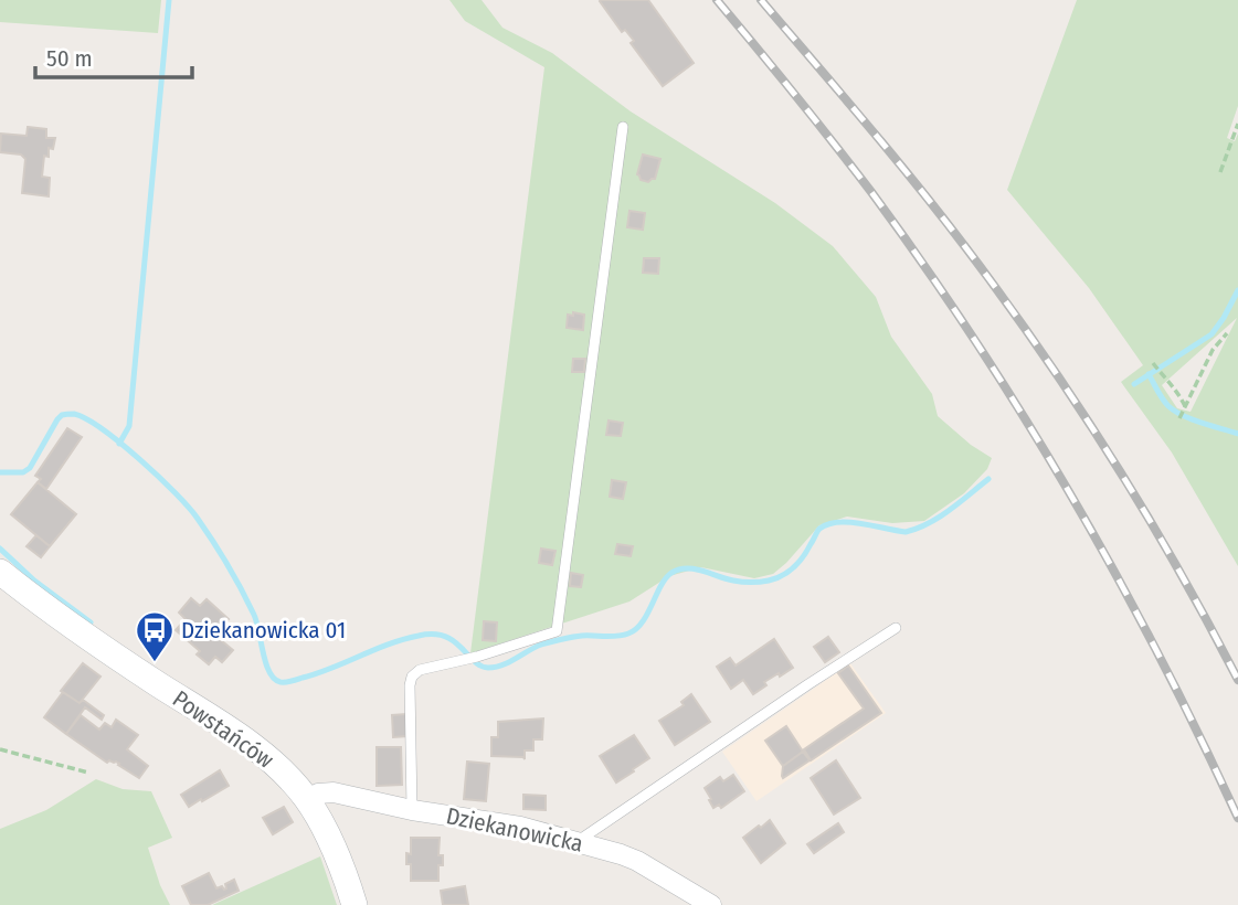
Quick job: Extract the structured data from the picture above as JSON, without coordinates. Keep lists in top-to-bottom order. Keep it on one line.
{"streets":{"street":["Powstańców","Dziekanowicka"]},"crossings":[["Powstańców","Dziekanowicka"]],"places":{"bus stop":["Dziekanowicka 01"]},"scale_bar":"50 m"}
